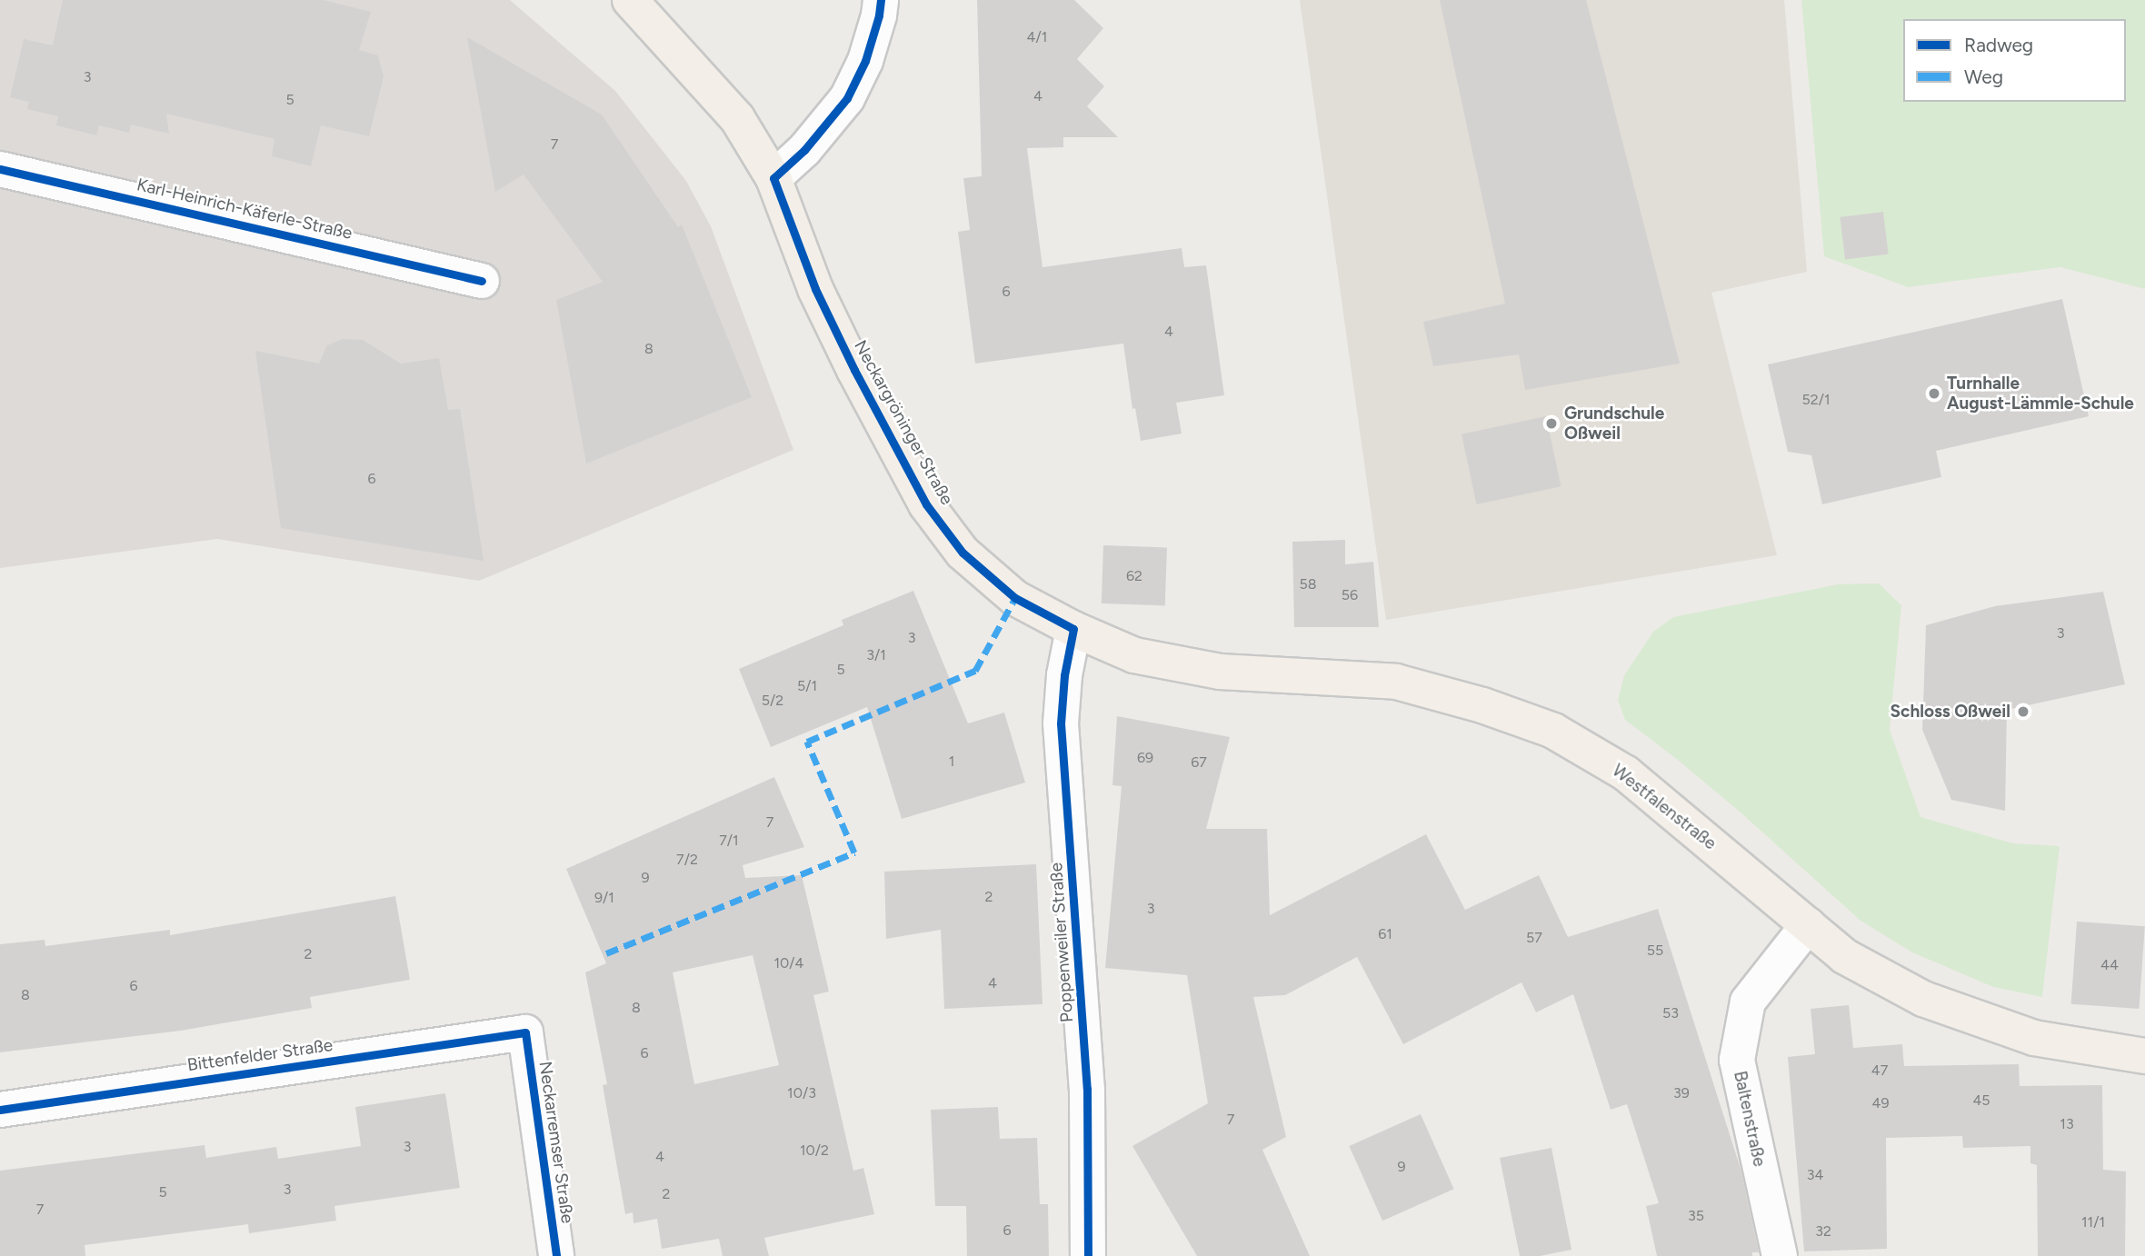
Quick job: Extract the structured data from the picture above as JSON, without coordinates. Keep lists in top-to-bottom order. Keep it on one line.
{"streets":{"main road":["Neckargröninger Straße","Westfalenstraße"],"street":["Karl-Heinrich-Käferle-Straße","Poppenweiler Straße","Bittenfelder Straße","Baltenstraße","Neckarremser Straße"]},"crossings":[["Neckargröninger Straße","Westfalenstraße"],["Neckargröninger Straße","Poppenweiler Straße"],["Westfalenstraße","Poppenweiler Straße"],["Westfalenstraße","Baltenstraße"],["Bittenfelder Straße","Neckarremser Straße"]],"places":["Turnhalle August-Lämmle-Schule","Grundschule Oßweil","Schloss Oßweil"],"house_numbers":["4/1","3","4","5","7","6","4","8","52/1","6","62","58","56","3","3","3/1","5","5/1","5/2","69","1","67","7","7/1","7/2","9","2","9/1","3","61","57","55","2","10/4","44","4","6","8","8","53","6","47","10/3","39","45","49","7","13","3","10/2","4","9","34","3","5","2","7","35","11/1","6","32"],"legend":["Radweg","Weg"]}
